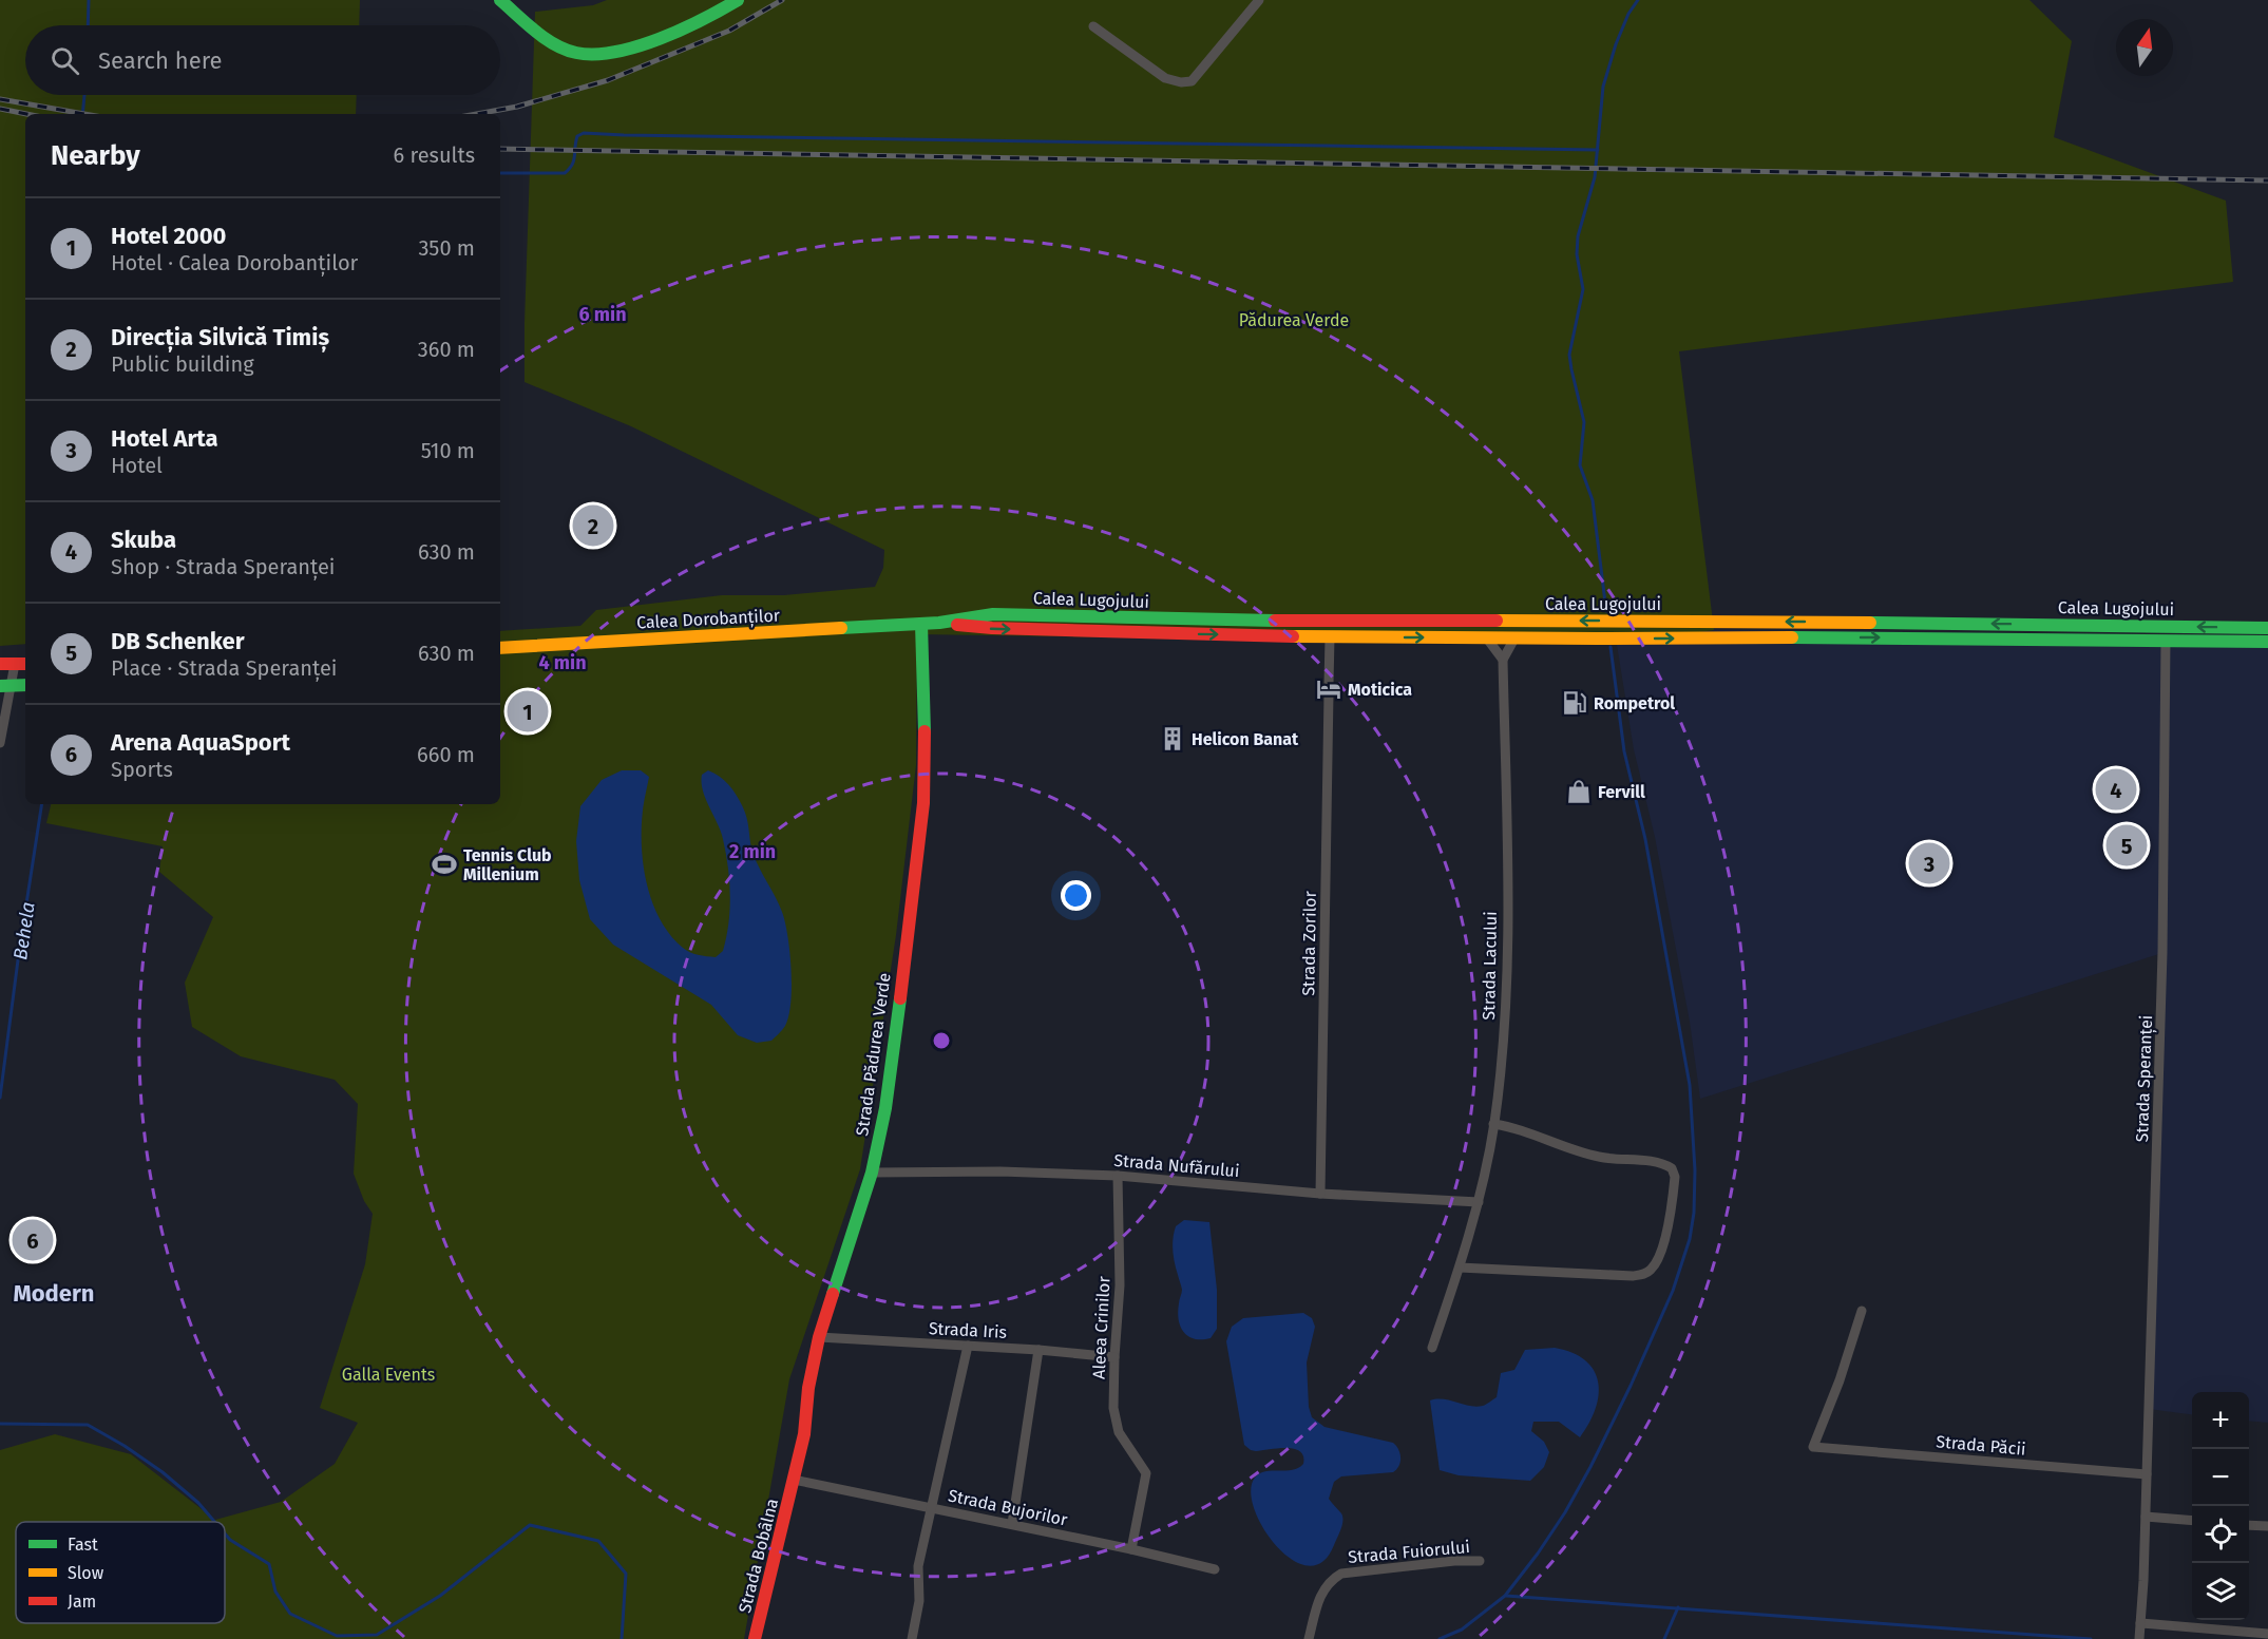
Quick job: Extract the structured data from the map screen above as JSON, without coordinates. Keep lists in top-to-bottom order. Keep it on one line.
{"streets":{"main road":["Calea Lugojului","Calea Dorobanților","Strada Pădurea Verde","Strada Bobâlna"],"street":["Strada Zorilor","Strada Lacului","Strada Speranței","Strada Nufărului","Aleea Crinilor","Strada Iris","Strada Păcii","Strada Bujorilor","Strada Fuiorului"]},"crossings":[["Calea Lugojului","Calea Dorobanților"],["Calea Lugojului","Strada Zorilor"],["Calea Lugojului","Strada Lacului"],["Calea Lugojului","Strada Pădurea Verde"],["Calea Lugojului","Strada Speranței"],["Calea Dorobanților","Strada Pădurea Verde"],["Strada Zorilor","Strada Nufărului"],["Strada Lacului","Strada Nufărului"],["Strada Pădurea Verde","Strada Nufărului"],["Strada Pădurea Verde","Strada Iris"],["Strada Pădurea Verde","Strada Bujorilor"],["Strada Pădurea Verde","Strada Bobâlna"],["Strada Speranței","Strada Păcii"],["Strada Nufărului","Aleea Crinilor"],["Aleea Crinilor","Strada Iris"],["Aleea Crinilor","Strada Bujorilor"],["Strada Bujorilor","Strada Bobâlna"]],"districts":["Modern"],"water":["Behela"],"parks":["Pădurea Verde","Galla Events"],"places":{"hotel":["Moticica"],"fuel station":["Rompetrol"],"building":["Helicon Banat"],"shop":["Fervill"],"sports":["Tennis Club Millenium"]},"legend":["Fast","Slow","Jam"],"north":"top","page":{"search":"Search here","heading":["Nearby","6 results"],"list":[{"mark":"1","name":"Hotel 2000","note":"Hotel · Calea Dorobanților","value":"350 m"},{"mark":"2","name":"Direcția Silvică Timiș","note":"Public building","value":"360 m"},{"mark":"3","name":"Hotel Arta","note":"Hotel","value":"510 m"},{"mark":"4","name":"Skuba","note":"Shop · Strada Speranței","value":"630 m"},{"mark":"5","name":"DB Schenker","note":"Place · Strada Speranței","value":"630 m"},{"mark":"6","name":"Arena AquaSport","note":"Sports","value":"660 m"}],"pins":["2","1","4","5","3","6"],"map_buttons":["+","−"]},"rings":["6 min","4 min","2 min"]}
